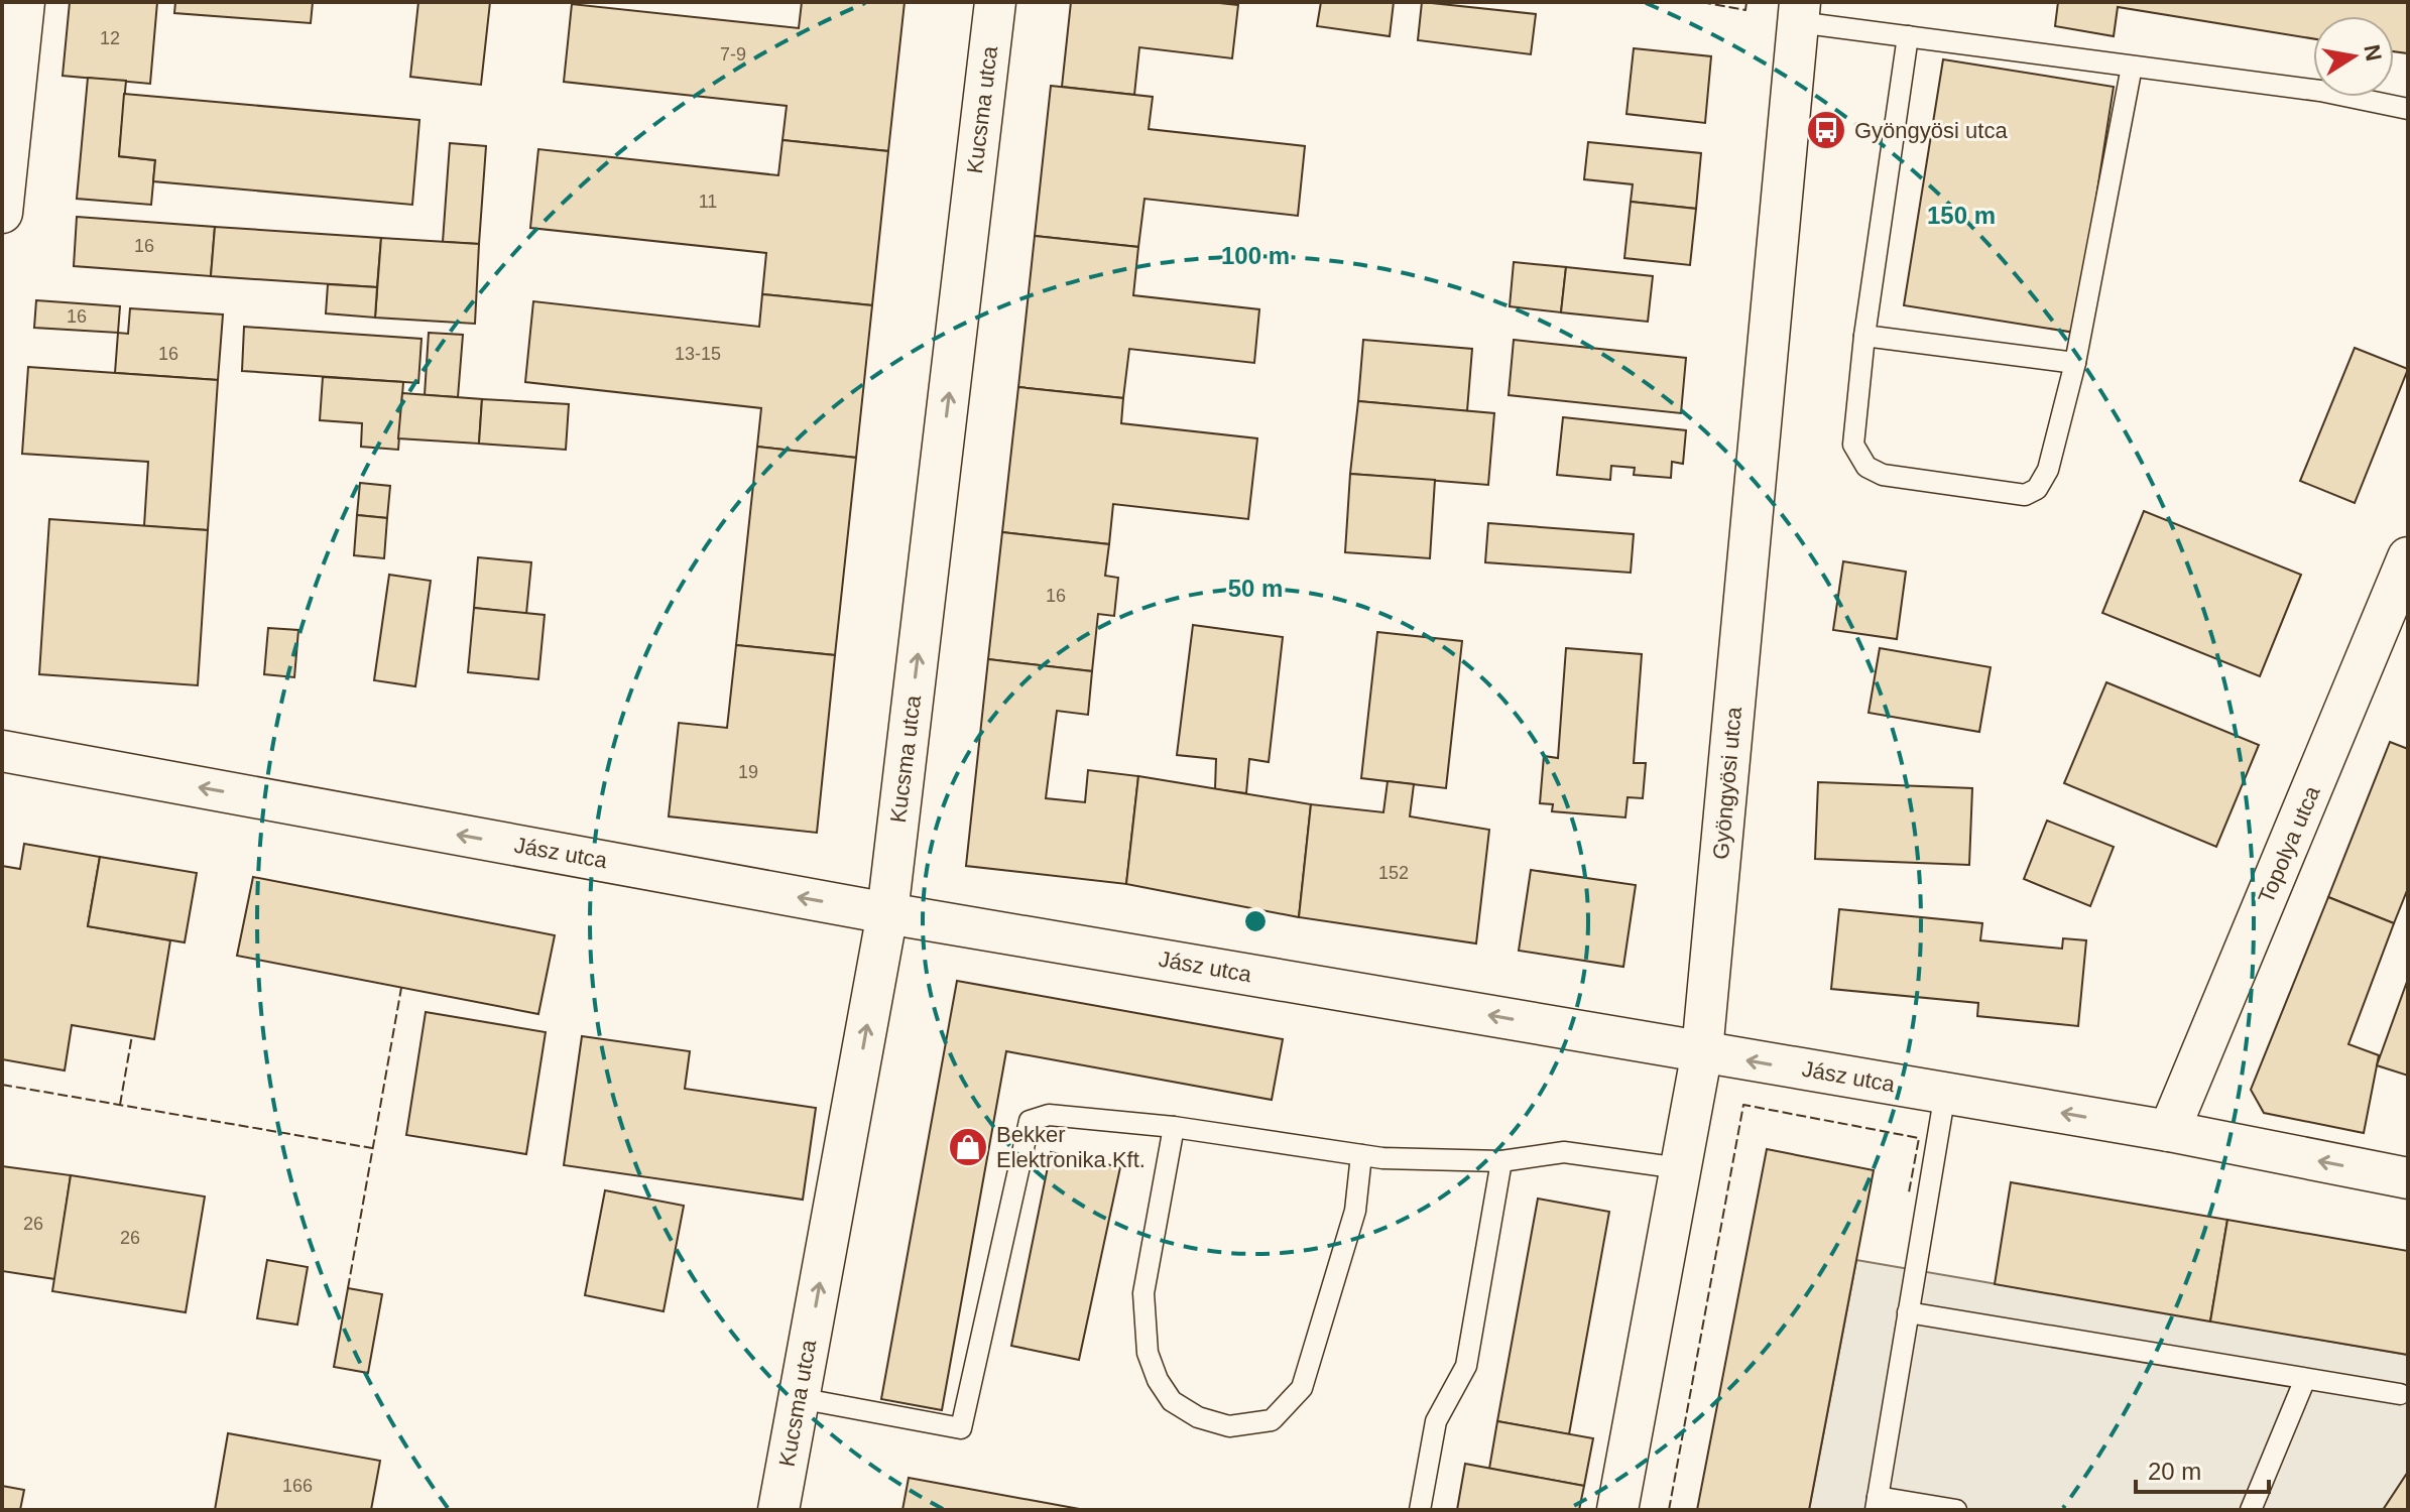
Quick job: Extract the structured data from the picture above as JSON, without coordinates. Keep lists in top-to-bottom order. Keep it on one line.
{"streets":{"street":["Kucsma utca","Gyöngyösi utca","Topolya utca","Jász utca"]},"crossings":[["Kucsma utca","Jász utca"],["Gyöngyösi utca","Jász utca"],["Topolya utca","Jász utca"]],"one_way":["Kucsma utca","Jász utca"],"places":{"bus stop":["Gyöngyösi utca"],"shop":["Bekker Elektronika Kft."]},"house_numbers":["12","7-9","11","16","16","16","13-15","16","19","152","26","26","166"],"scale_bar":"20 m","north":"right","rings":["150 m","100 m","50 m"]}
